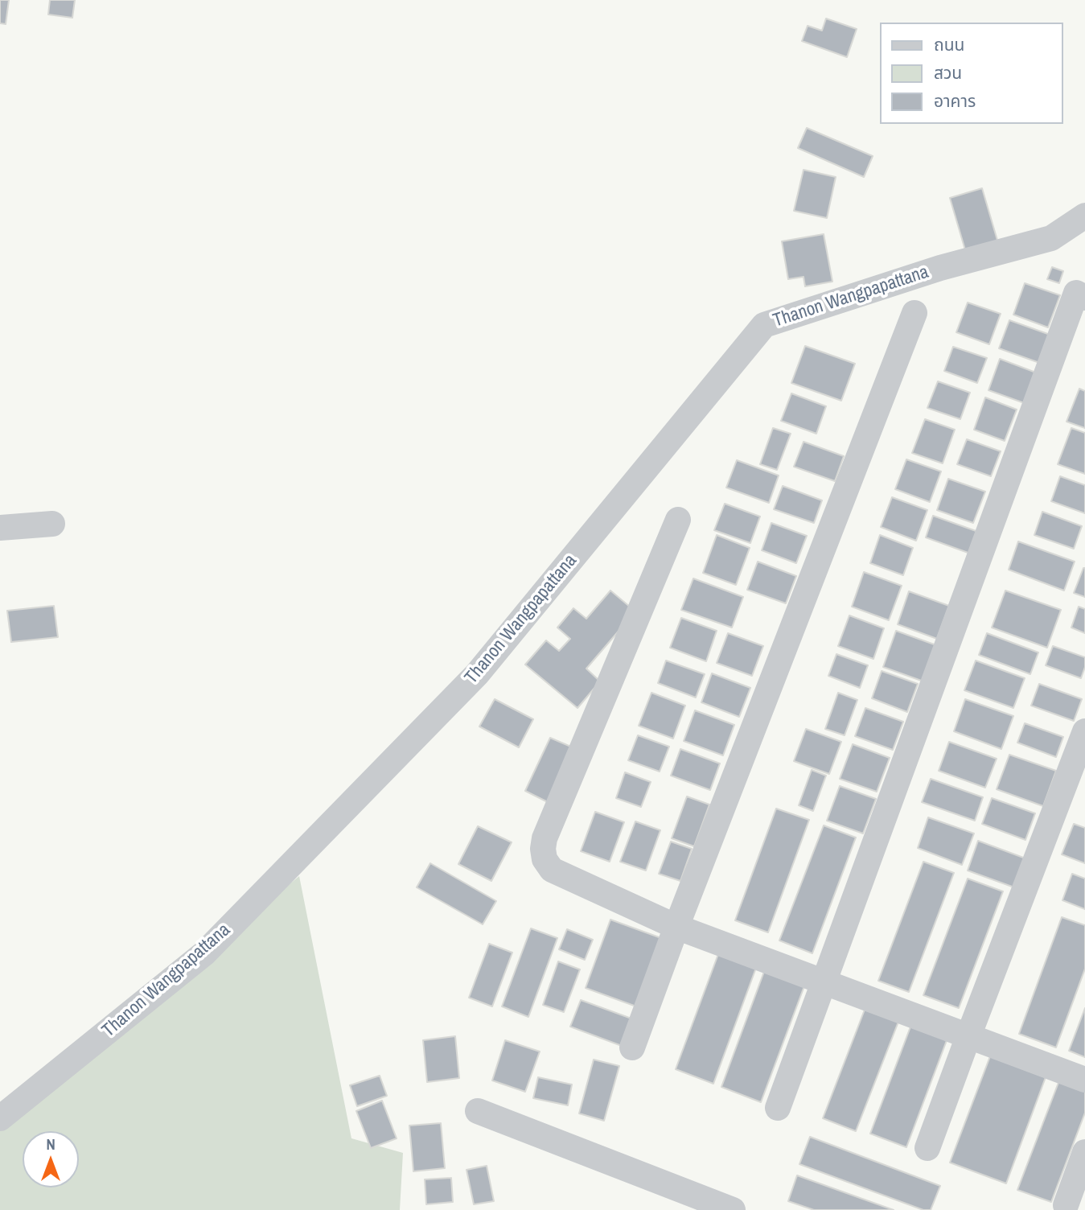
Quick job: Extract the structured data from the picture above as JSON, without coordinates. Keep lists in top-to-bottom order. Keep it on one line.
{"streets":{"street":["Thanon Wangpapattana"]},"legend":["ถนน","สวน","อาคาร"],"north":"top"}
